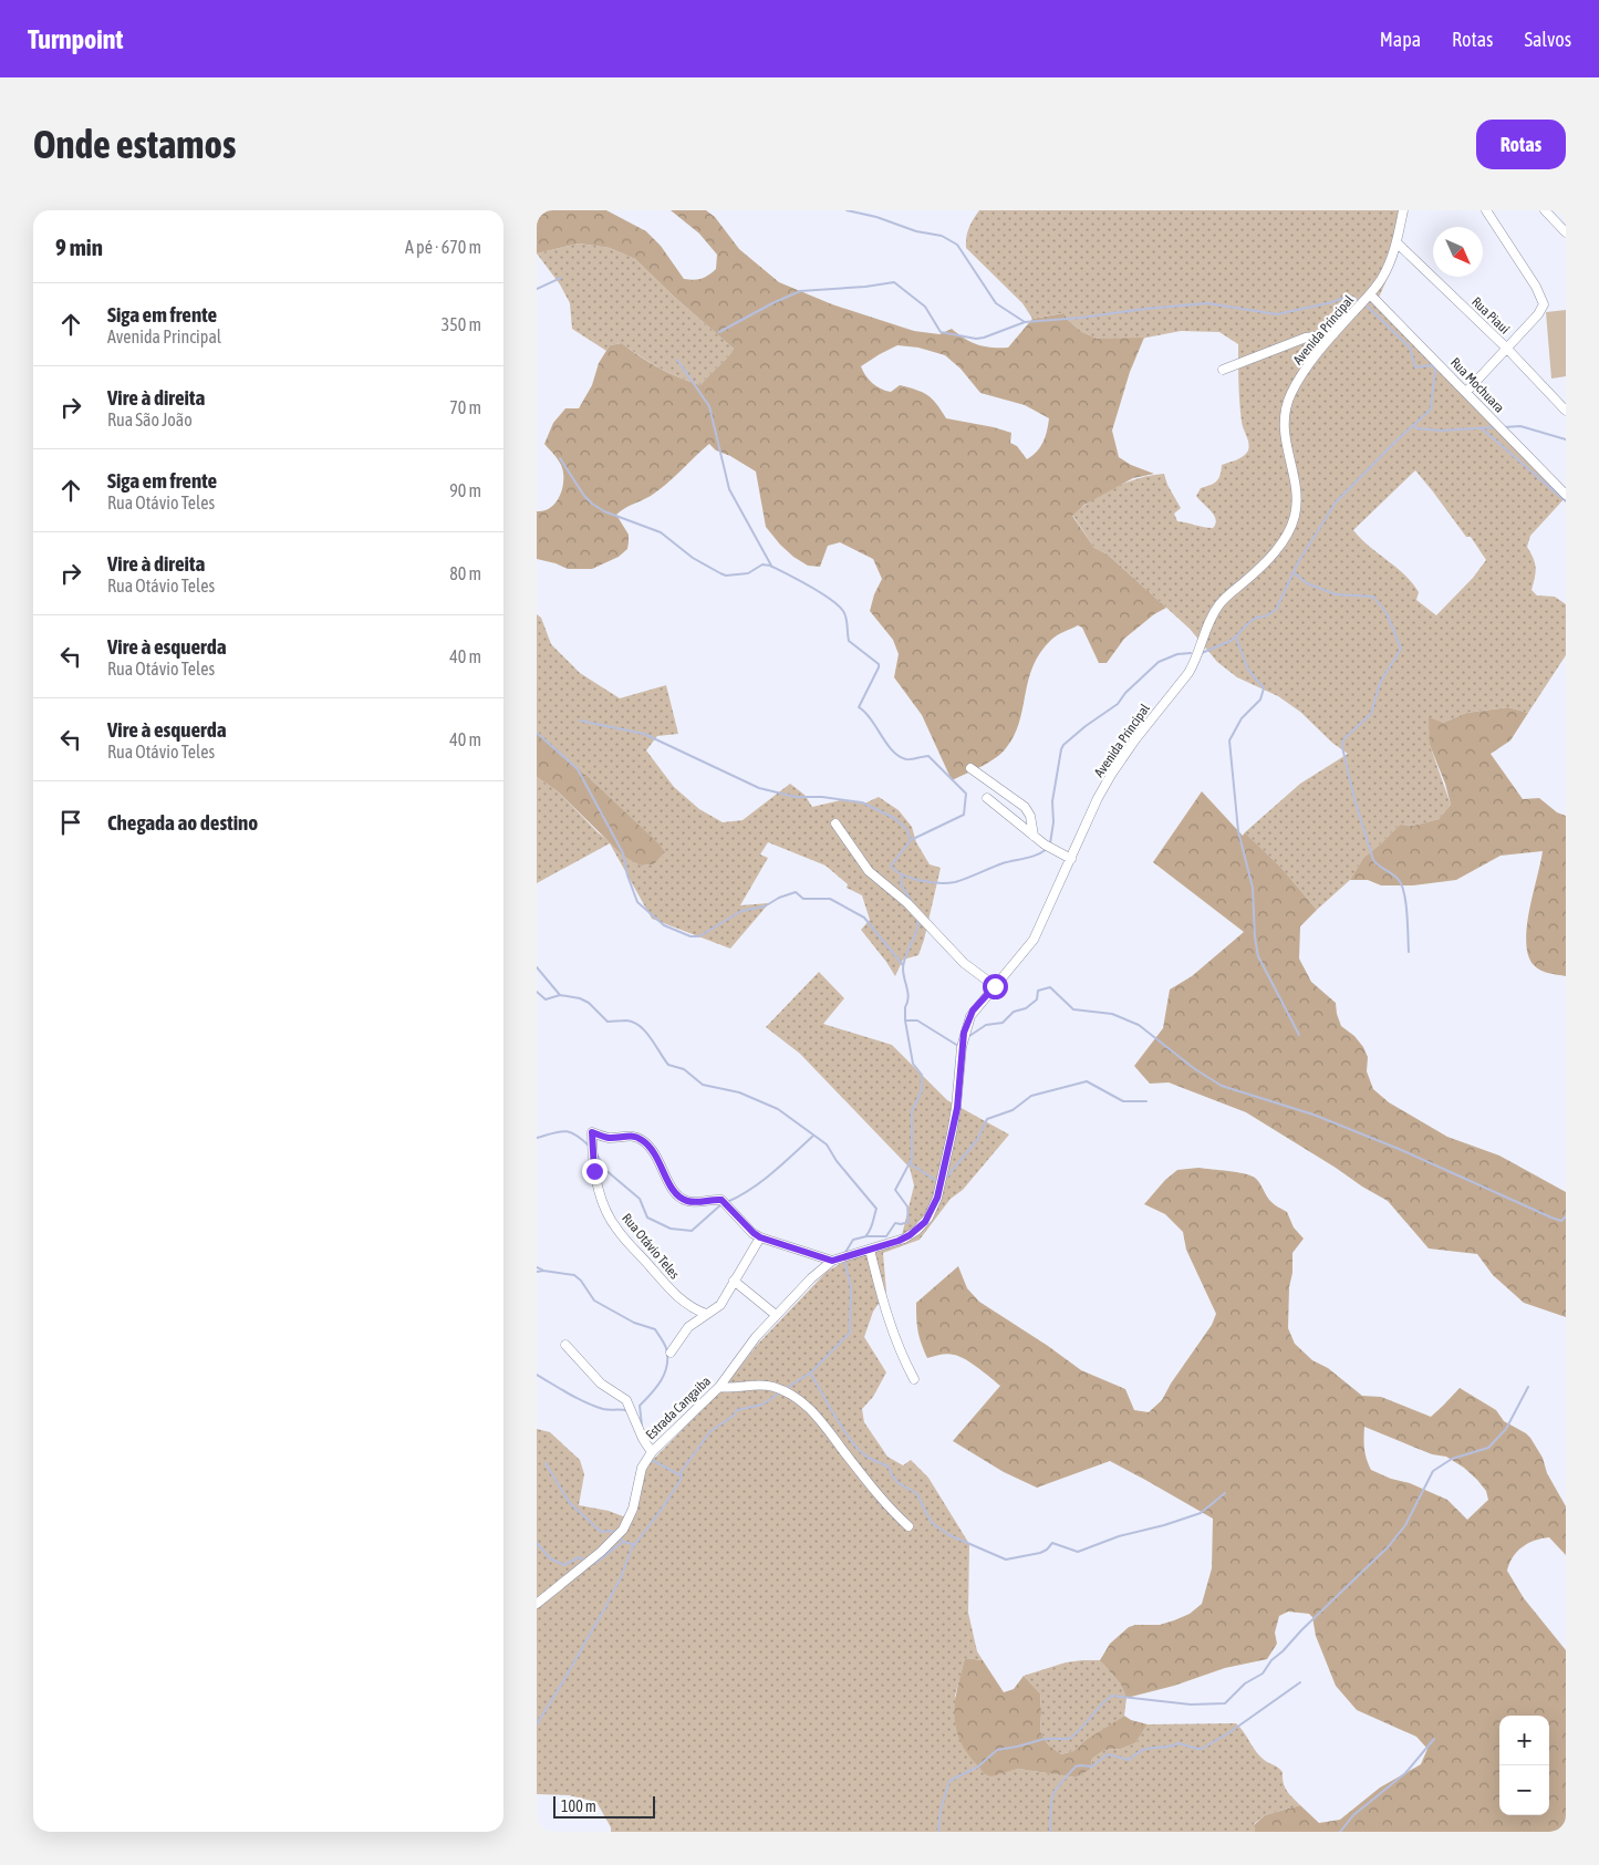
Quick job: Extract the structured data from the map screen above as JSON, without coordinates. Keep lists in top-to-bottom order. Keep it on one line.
{"streets":{"street":["Rua Piauí","Avenida Principal","Rua Mochuara","Rua Otávio Teles","Estrada Cangaiba"]},"crossings":[["Rua Piauí","Avenida Principal"],["Avenida Principal","Rua Mochuara"],["Avenida Principal","Estrada Cangaiba"]],"scale_bar":"100 m","north":"bottom right","page":{"header":"Turnpoint","nav":["Mapa","Rotas","Salvos"],"buttons":"Rotas","title":"Onde estamos","heading":["9 min","A pé · 670 m"],"list":[["Siga em frente","Avenida Principal","350 m"],["Vire à direita","Rua São João","70 m"],["Siga em frente","Rua Otávio Teles","90 m"],["Vire à direita","Rua Otávio Teles","80 m"],["Vire à esquerda","Rua Otávio Teles","40 m"],["Vire à esquerda","Rua Otávio Teles","40 m"],"Chegada ao destino"],"map_buttons":["+","−"],"scale":"100 m"}}
